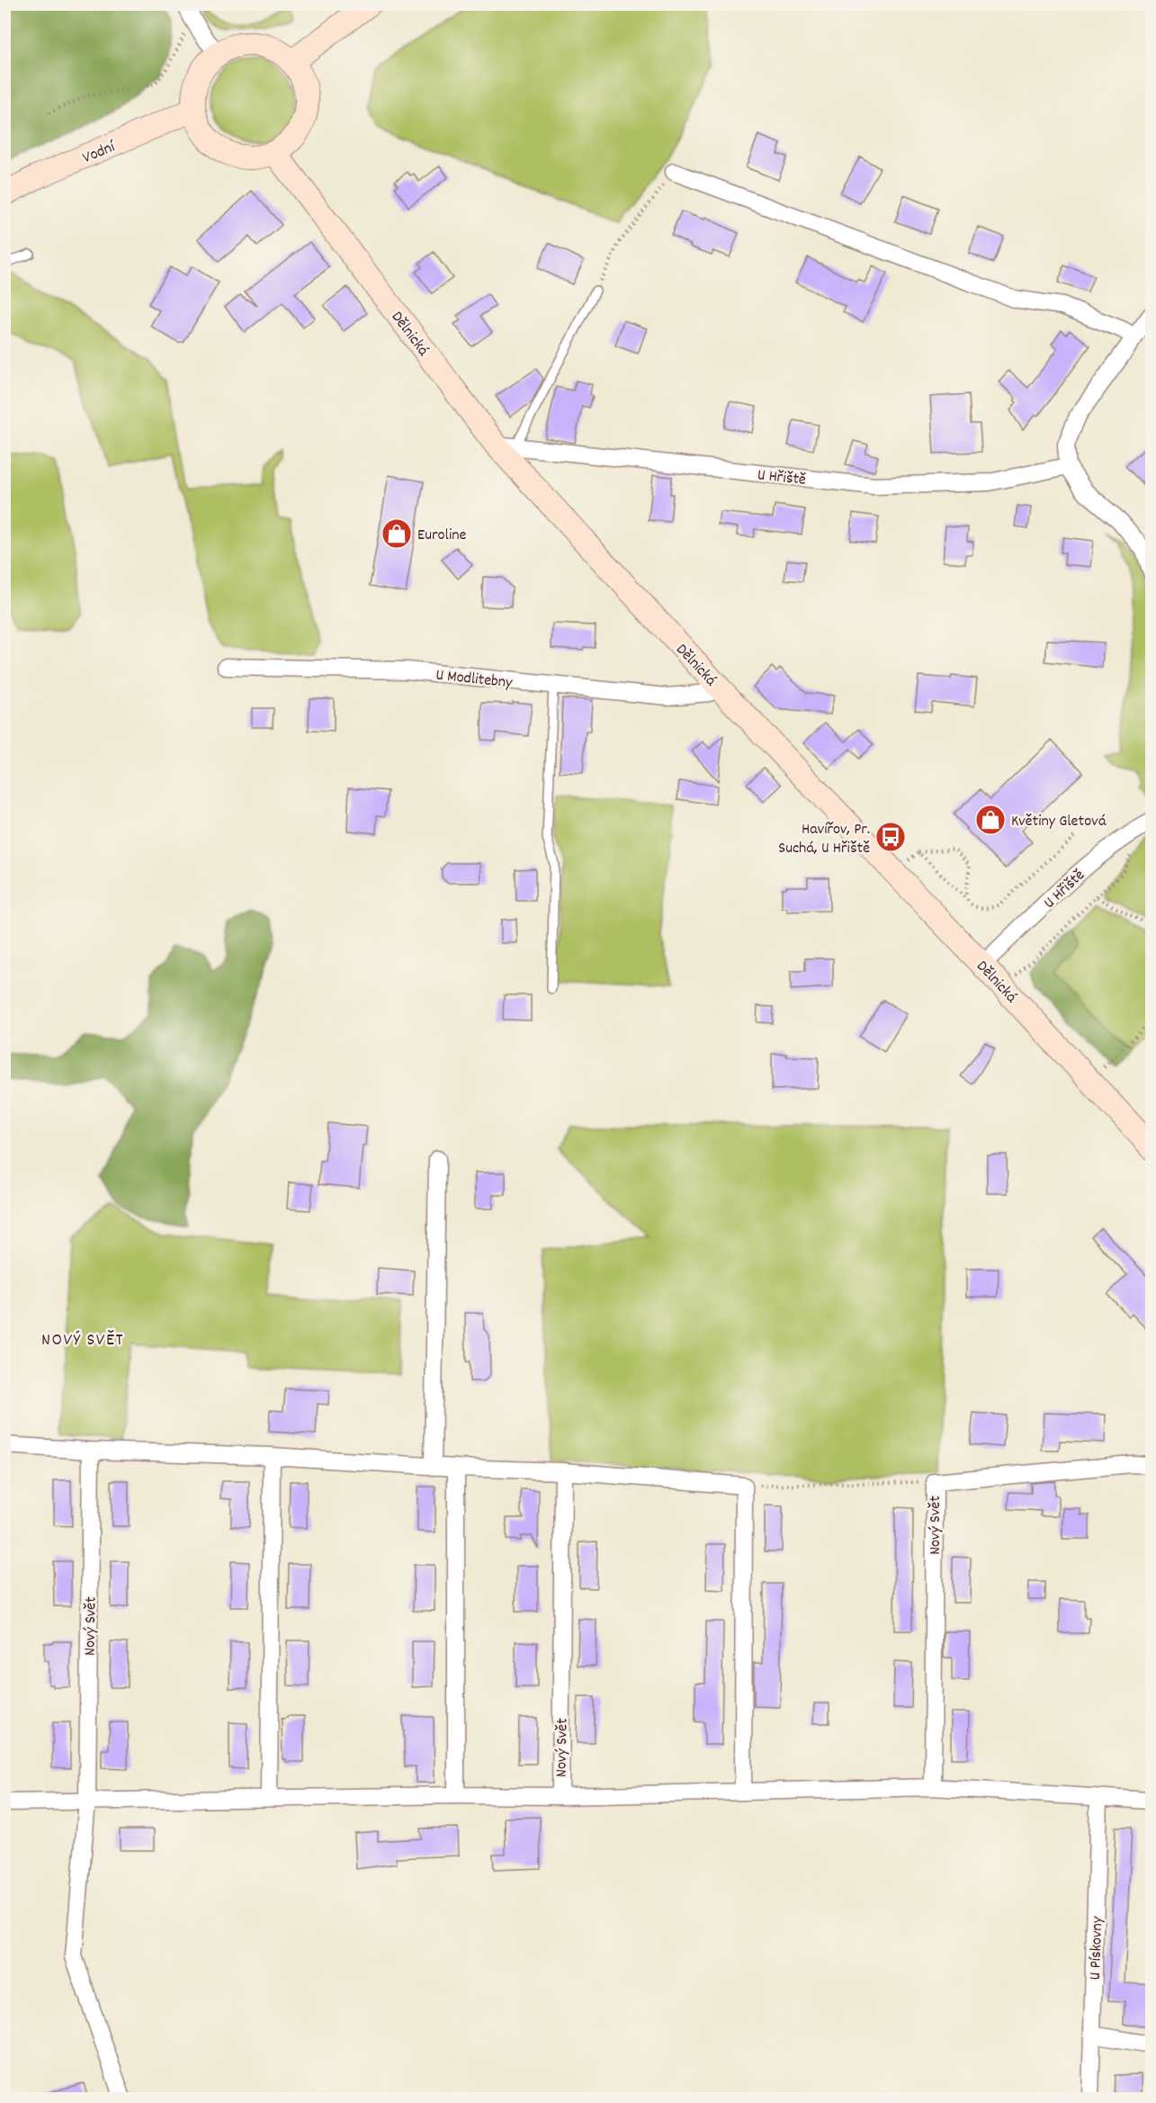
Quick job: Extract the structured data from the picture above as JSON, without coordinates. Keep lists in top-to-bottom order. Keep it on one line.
{"streets":{"street":["Vodní","Dělnická","U Hřiště","U Modlitebny","Nový Svět","U Pískovny"]},"crossings":[["Vodní","Dělnická"],["Dělnická","U Hřiště"],["Dělnická","U Modlitebny"],["Nový Svět","U Pískovny"]],"districts":["NOVÝ SVĚT"],"places":{"shop":["Euroline","Květiny Gletová"],"bus stop":["Havířov, Pr. Suchá, U Hřiště"]}}
